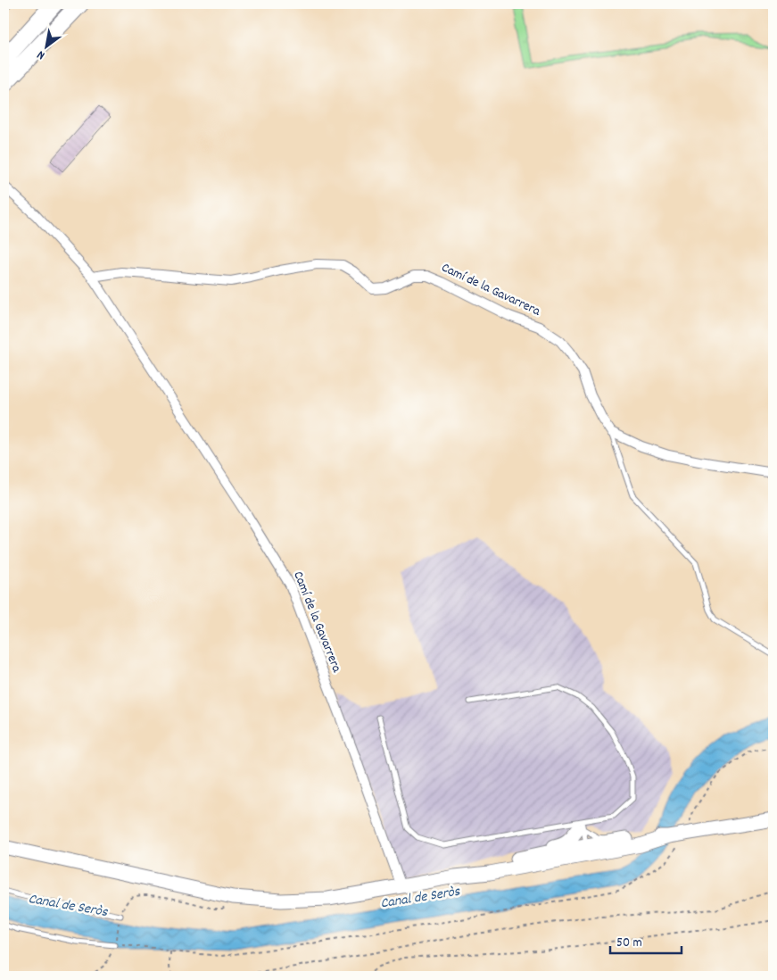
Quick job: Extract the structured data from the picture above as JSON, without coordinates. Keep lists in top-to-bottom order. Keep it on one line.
{"streets":{"street":["Camí de la Gavarrera"]},"water":["Canal de Seròs"],"scale_bar":"50 m","north":"bottom left"}
